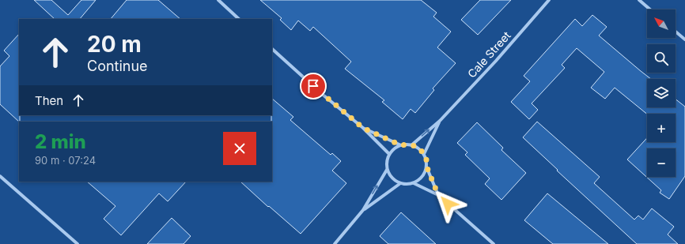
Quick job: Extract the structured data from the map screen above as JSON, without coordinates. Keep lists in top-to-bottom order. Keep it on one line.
{"streets":{"street":["Cale Street"]},"north":"top left","page":{"map_buttons":["+","−"],"turn":["20 m","Continue"],"then":"Then","heading":["2 min","90 m · 07:24"]}}
